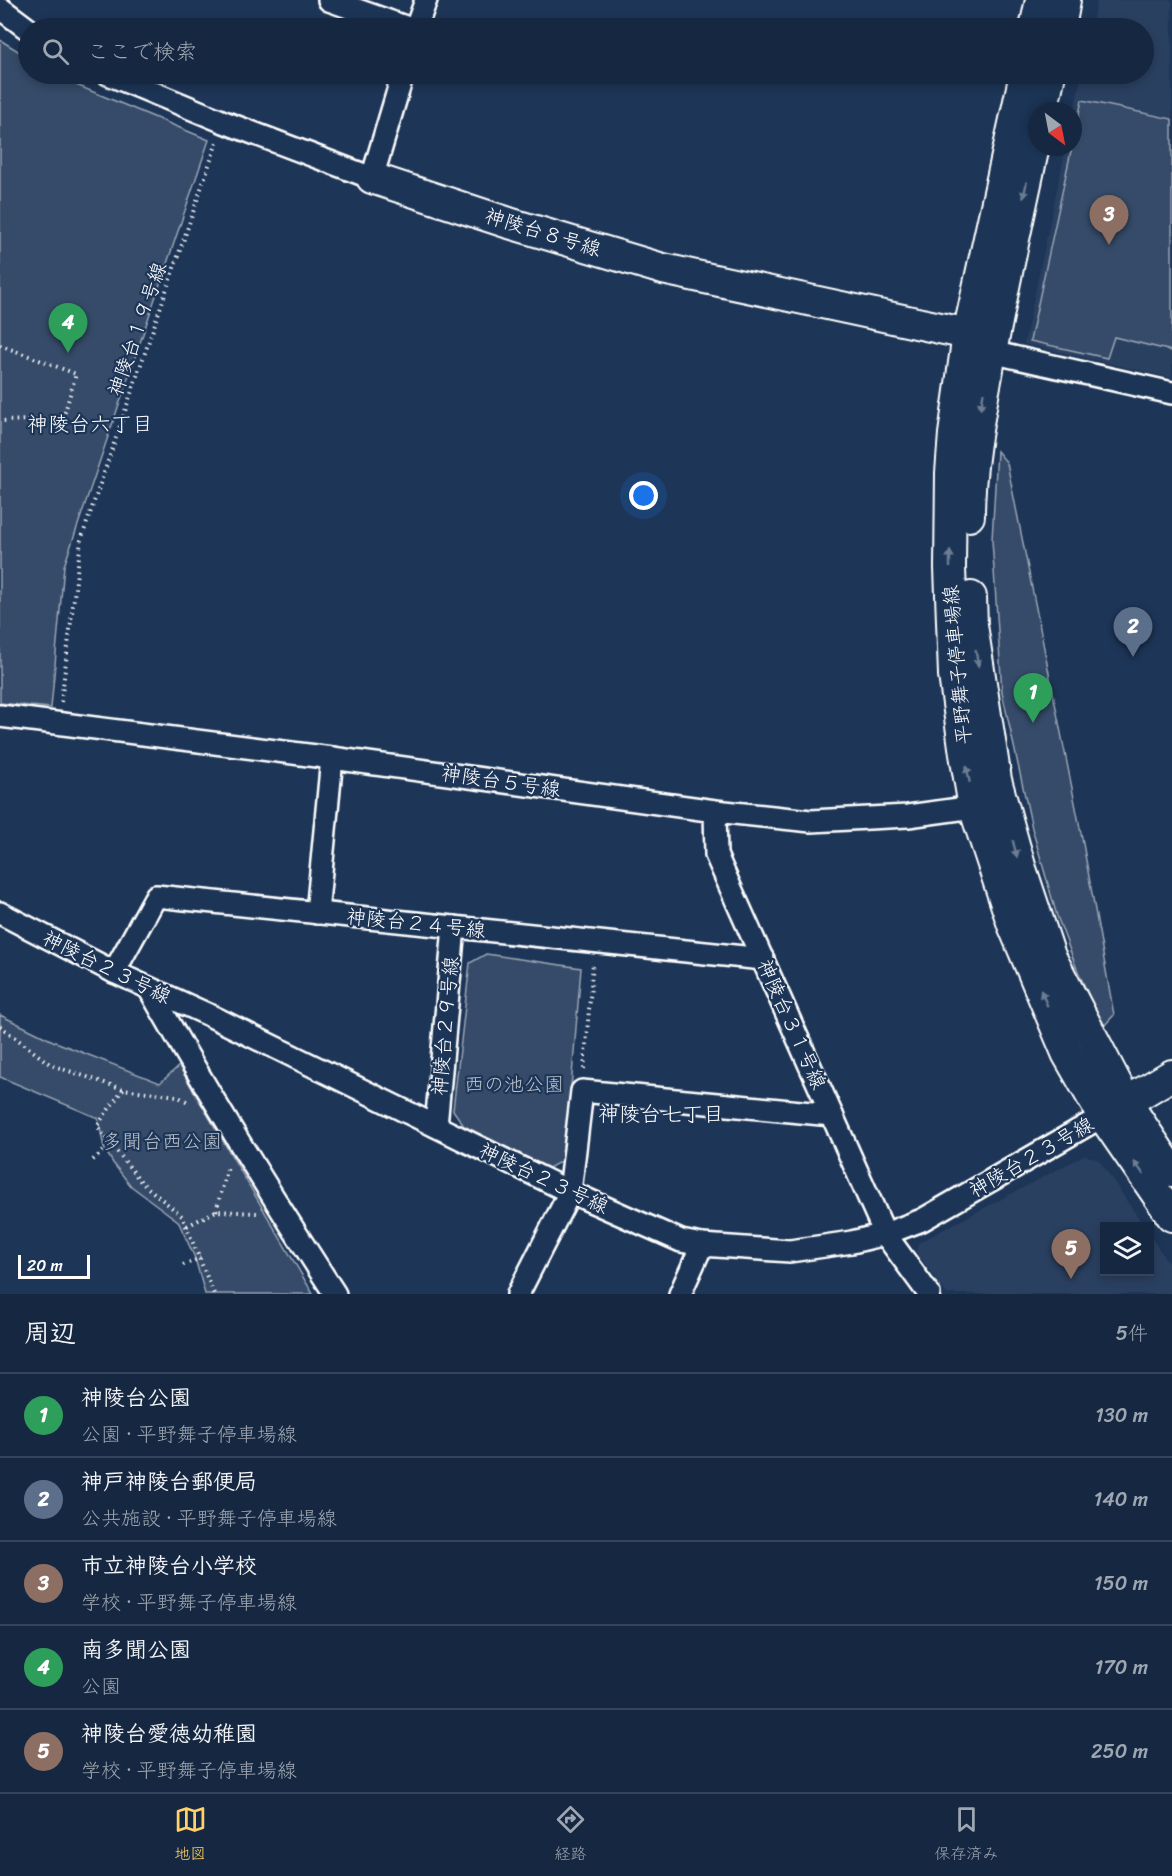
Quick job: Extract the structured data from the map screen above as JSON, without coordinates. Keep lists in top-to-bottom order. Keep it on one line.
{"streets":{"main road":["神陵台８号線","平野舞子停車場線"],"street":["神陵台５号線","神陵台２４号線","神陵台２３号線","神陵台３１号線","神陵台２９号線"],"path":["神陵台１９号線"]},"crossings":[["神陵台８号線","神陵台１９号線"],["神陵台８号線","平野舞子停車場線"],["神陵台１９号線","神陵台５号線"],["平野舞子停車場線","神陵台５号線"],["平野舞子停車場線","神陵台２３号線"],["神陵台５号線","神陵台３１号線"],["神陵台２４号線","神陵台２３号線"],["神陵台２４号線","神陵台３１号線"],["神陵台２４号線","神陵台２９号線"],["神陵台２３号線","神陵台３１号線"],["神陵台２３号線","神陵台２９号線"]],"districts":["神陵台六丁目","神陵台七丁目"],"parks":["西の池公園","多聞台西公園"],"scale_bar":"20 m","north":"bottom right","page":{"search":"ここで検索","pins":["3","4","2","1","5"],"scale":"20 m","heading":["周辺","5件"],"list":[{"mark":"1","name":"神陵台公園","note":"公園 · 平野舞子停車場線","value":"130 m"},{"mark":"2","name":"神戸神陵台郵便局","note":"公共施設 · 平野舞子停車場線","value":"140 m"},{"mark":"3","name":"市立神陵台小学校","note":"学校 · 平野舞子停車場線","value":"150 m"},{"mark":"4","name":"南多聞公園","note":"公園","value":"170 m"},{"mark":"5","name":"神陵台愛徳幼稚園","note":"学校 · 平野舞子停車場線","value":"250 m"}],"nav":["地図","経路","保存済み"]}}
